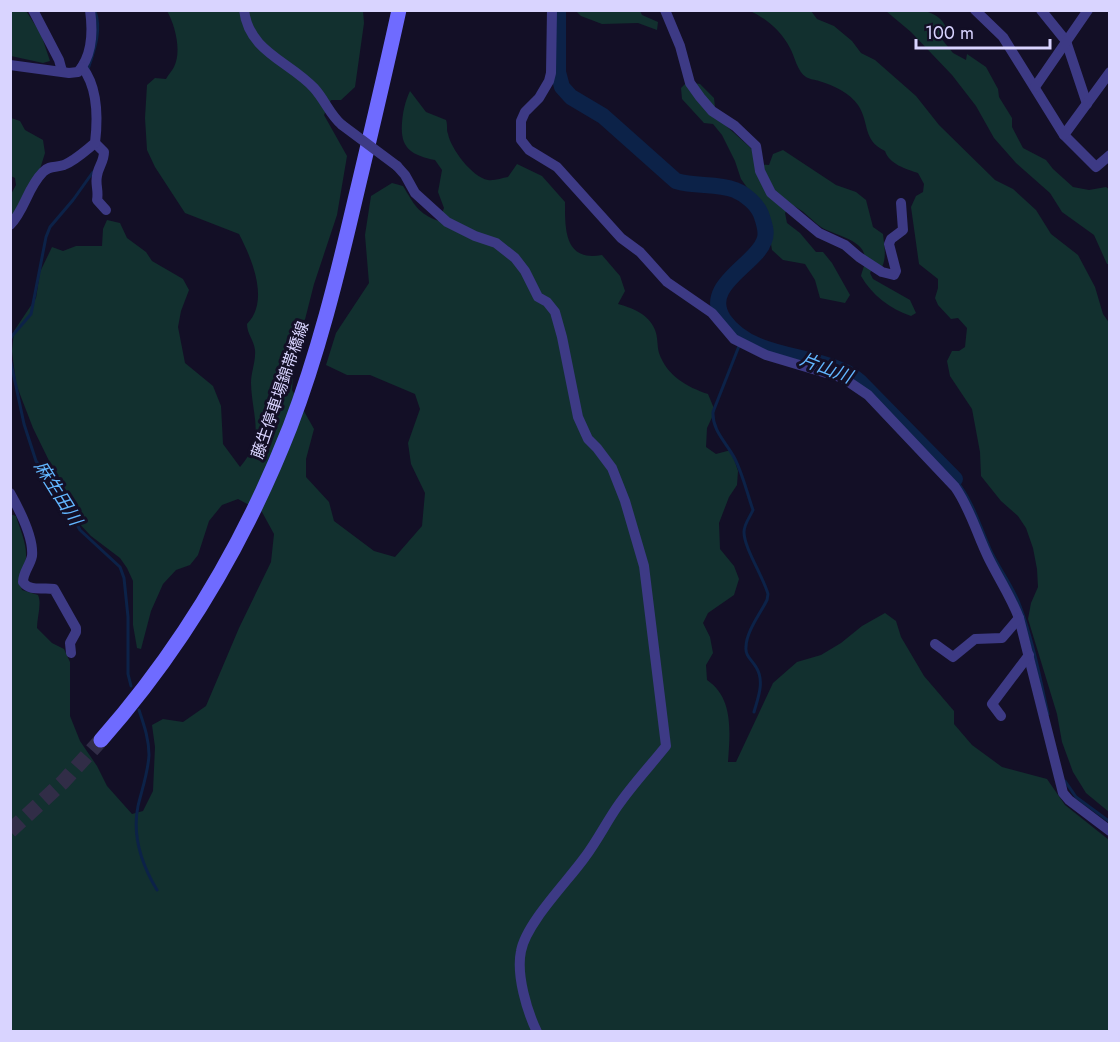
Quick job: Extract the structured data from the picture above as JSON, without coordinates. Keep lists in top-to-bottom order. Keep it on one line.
{"streets":{"main road":["藤生停車場錦帯橋線"]},"water":["片山川","麻生田川"],"scale_bar":"100 m"}
